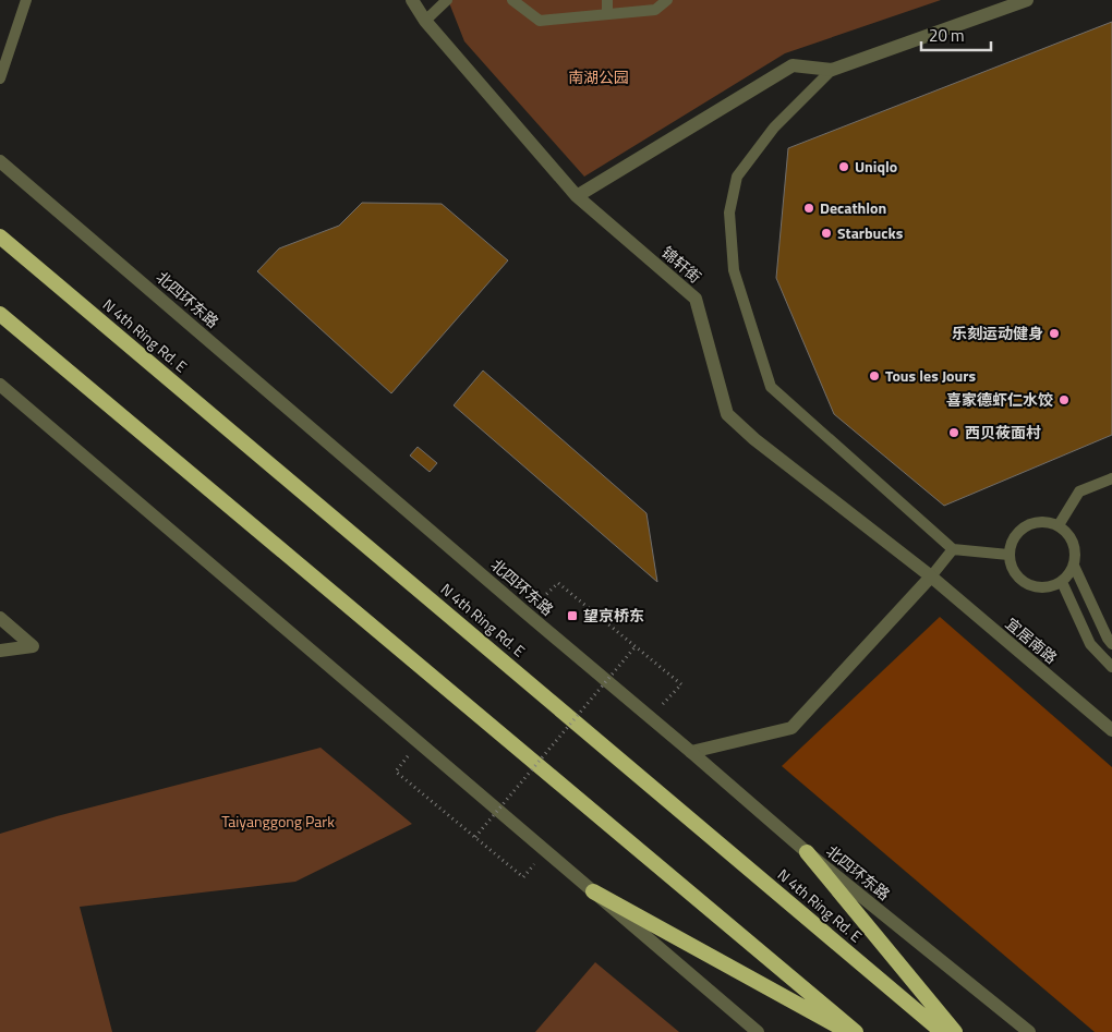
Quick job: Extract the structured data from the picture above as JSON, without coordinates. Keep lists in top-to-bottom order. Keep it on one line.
{"streets":{"highway":["N 4th Ring Rd. E"],"street":["锦轩街","北四环东路","宜居南路"]},"crossings":[["锦轩街","宜居南路"]],"parks":["南湖公园","Taiyanggong Park"],"places":{"other":["Uniqlo","Decathlon","Starbucks","乐刻运动健身","Tous les Jours","喜家德虾仁水饺","西贝莜面村"],"transit":["望京桥东"]},"scale_bar":"20 m"}
